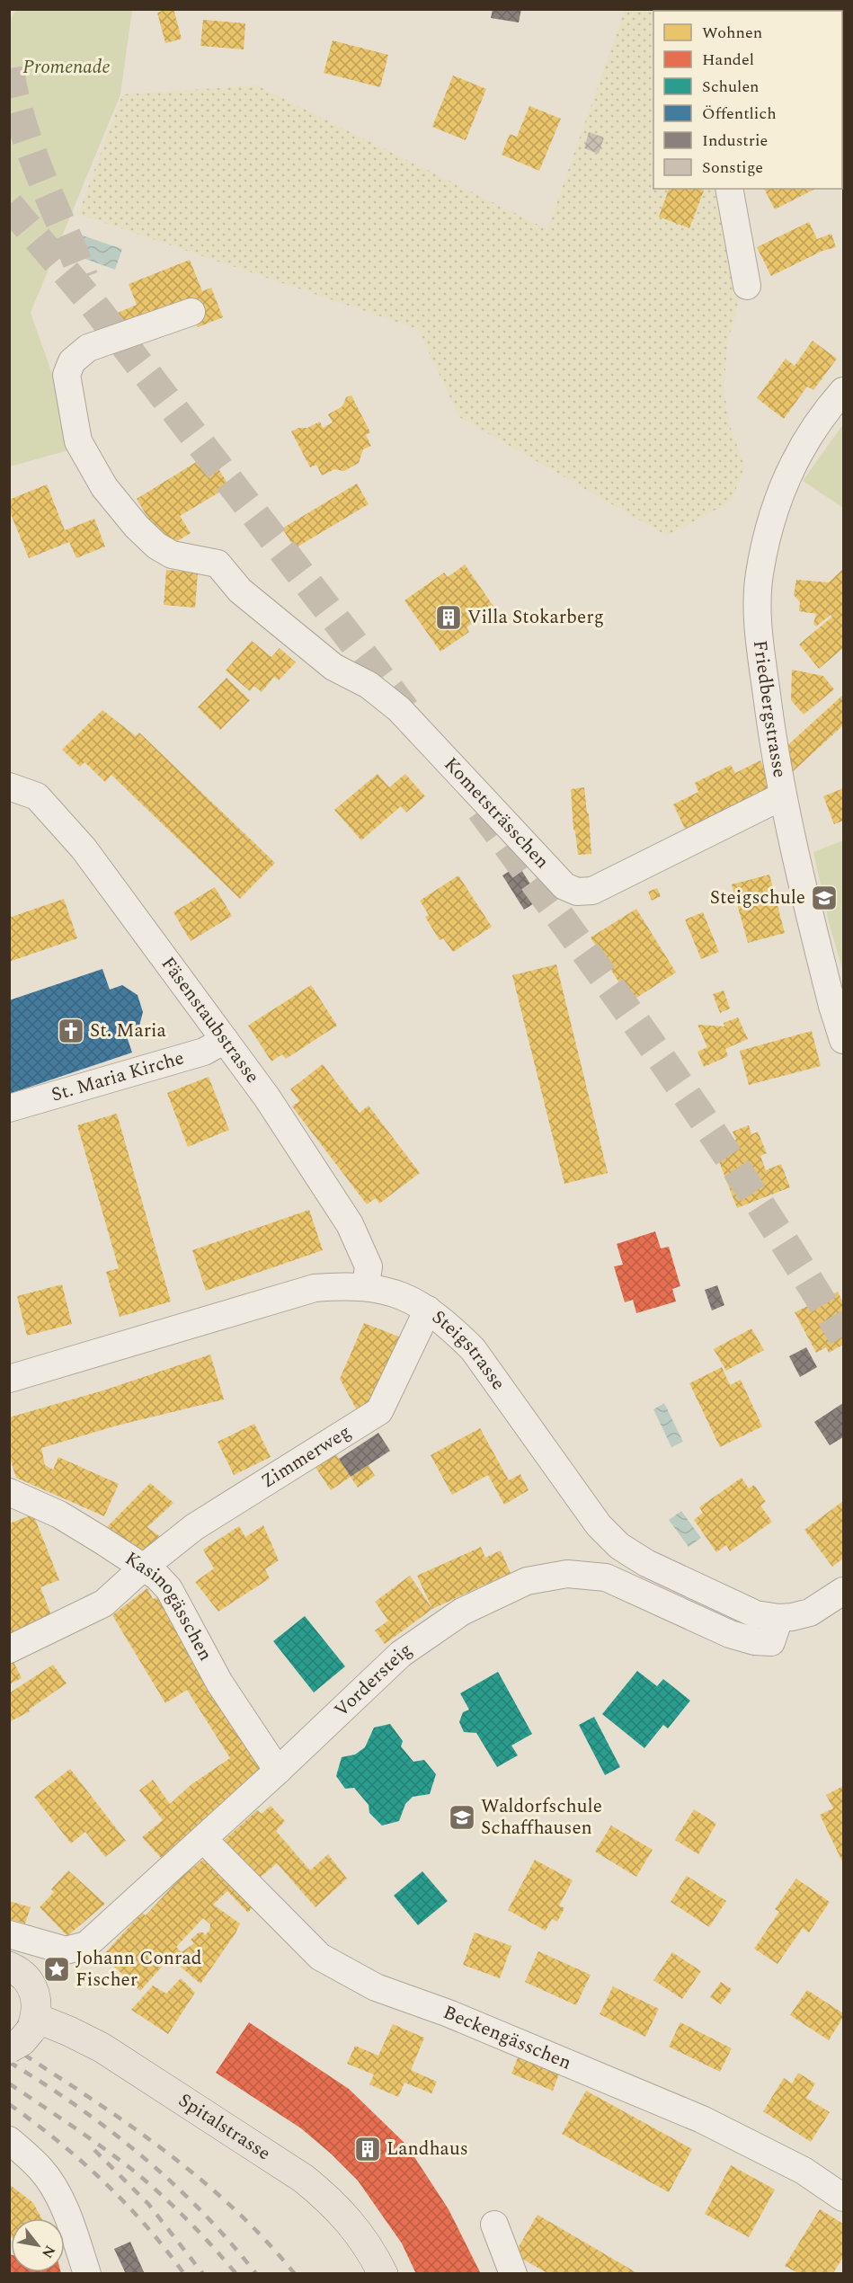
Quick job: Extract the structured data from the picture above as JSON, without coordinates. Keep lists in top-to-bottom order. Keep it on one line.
{"streets":{"main road":["Spitalstrasse"],"street":["Friedbergstrasse","Kometsträsschen","Fäsenstaubstrasse","St. Maria Kirche","Steigstrasse","Zimmerweg","Kasinogässchen","Vordersteig","Beckengässchen"]},"crossings":[["Friedbergstrasse","Kometsträsschen"],["Fäsenstaubstrasse","St. Maria Kirche"],["Fäsenstaubstrasse","Steigstrasse"],["Steigstrasse","Zimmerweg"],["Steigstrasse","Vordersteig"],["Zimmerweg","Kasinogässchen"],["Kasinogässchen","Vordersteig"],["Vordersteig","Beckengässchen"]],"parks":["Promenade"],"places":{"building":["Villa Stokarberg","Landhaus"],"school or university":["Steigschule","Waldorfschule Schaffhausen"],"church":["St. Maria"],"place":["Johann Conrad Fischer"]},"legend":["Wohnen","Handel","Schulen","Öffentlich","Industrie","Sonstige"],"north":"bottom right"}
